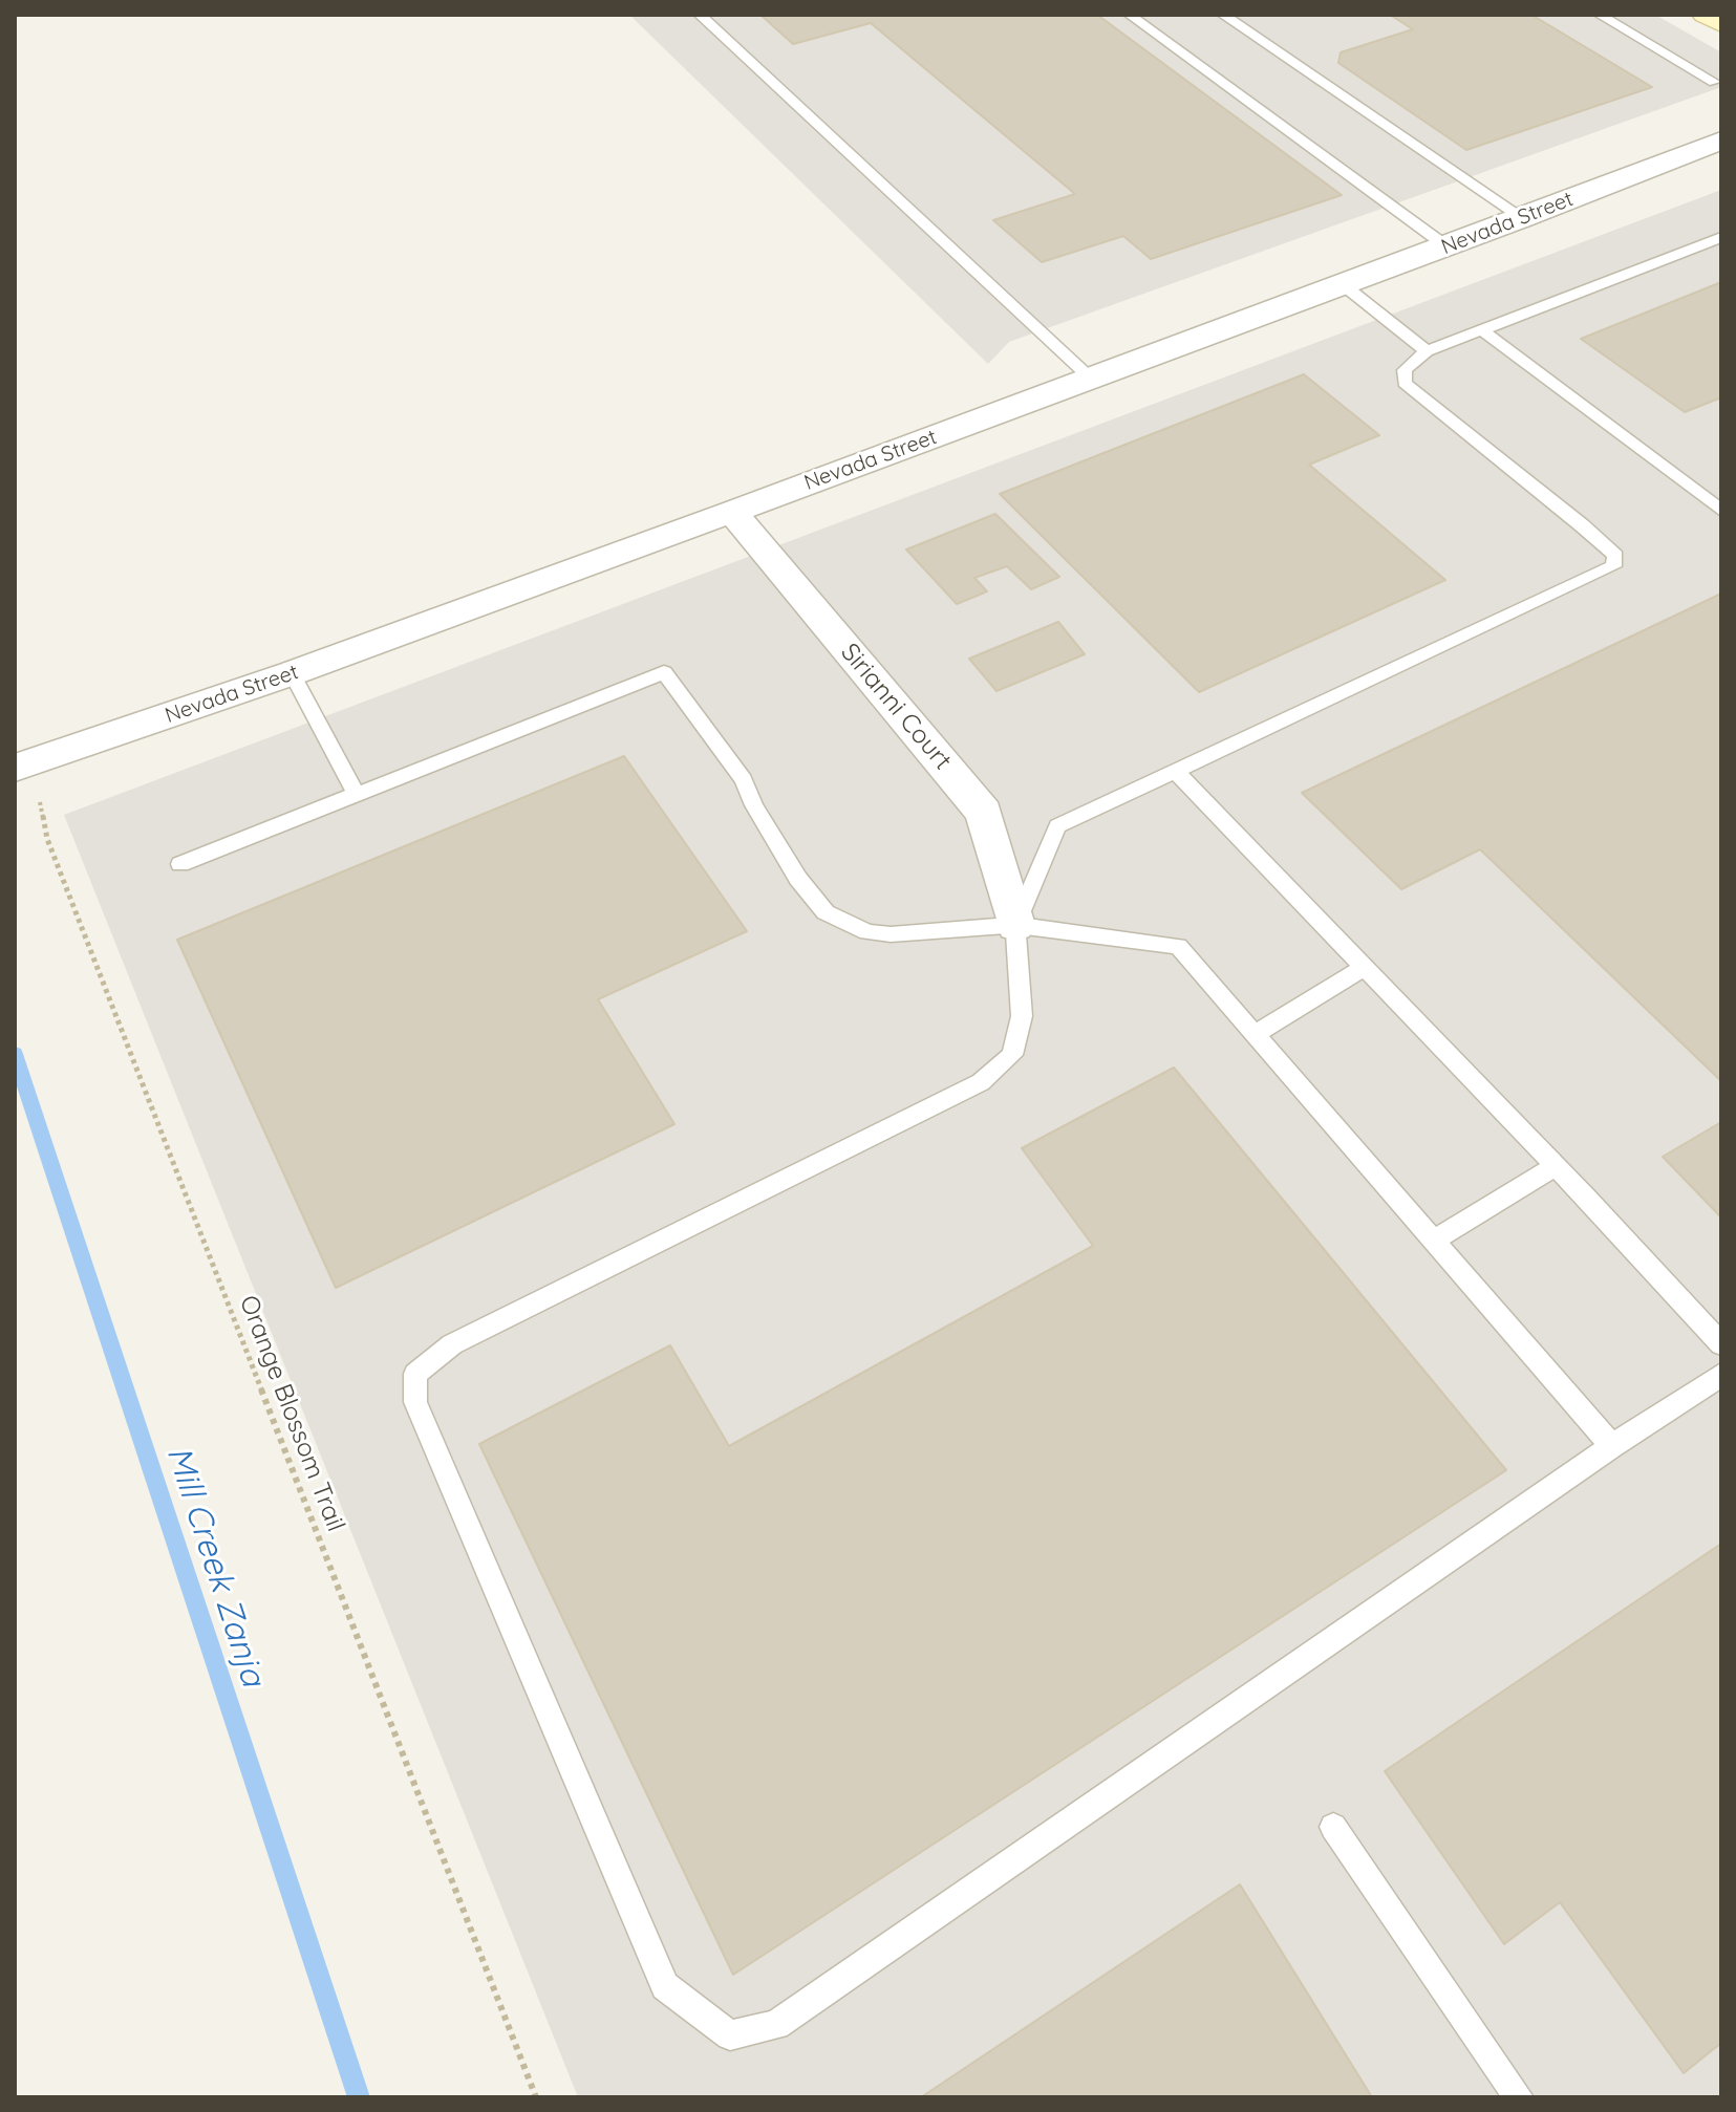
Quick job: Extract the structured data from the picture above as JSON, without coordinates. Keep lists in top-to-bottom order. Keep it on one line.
{"streets":{"street":["Nevada Street","Sirianni Court"],"path":["Orange Blossom Trail"]},"crossings":[["Nevada Street","Sirianni Court"],["Nevada Street","Orange Blossom Trail"]],"water":["Mill Creek Zanja"]}
